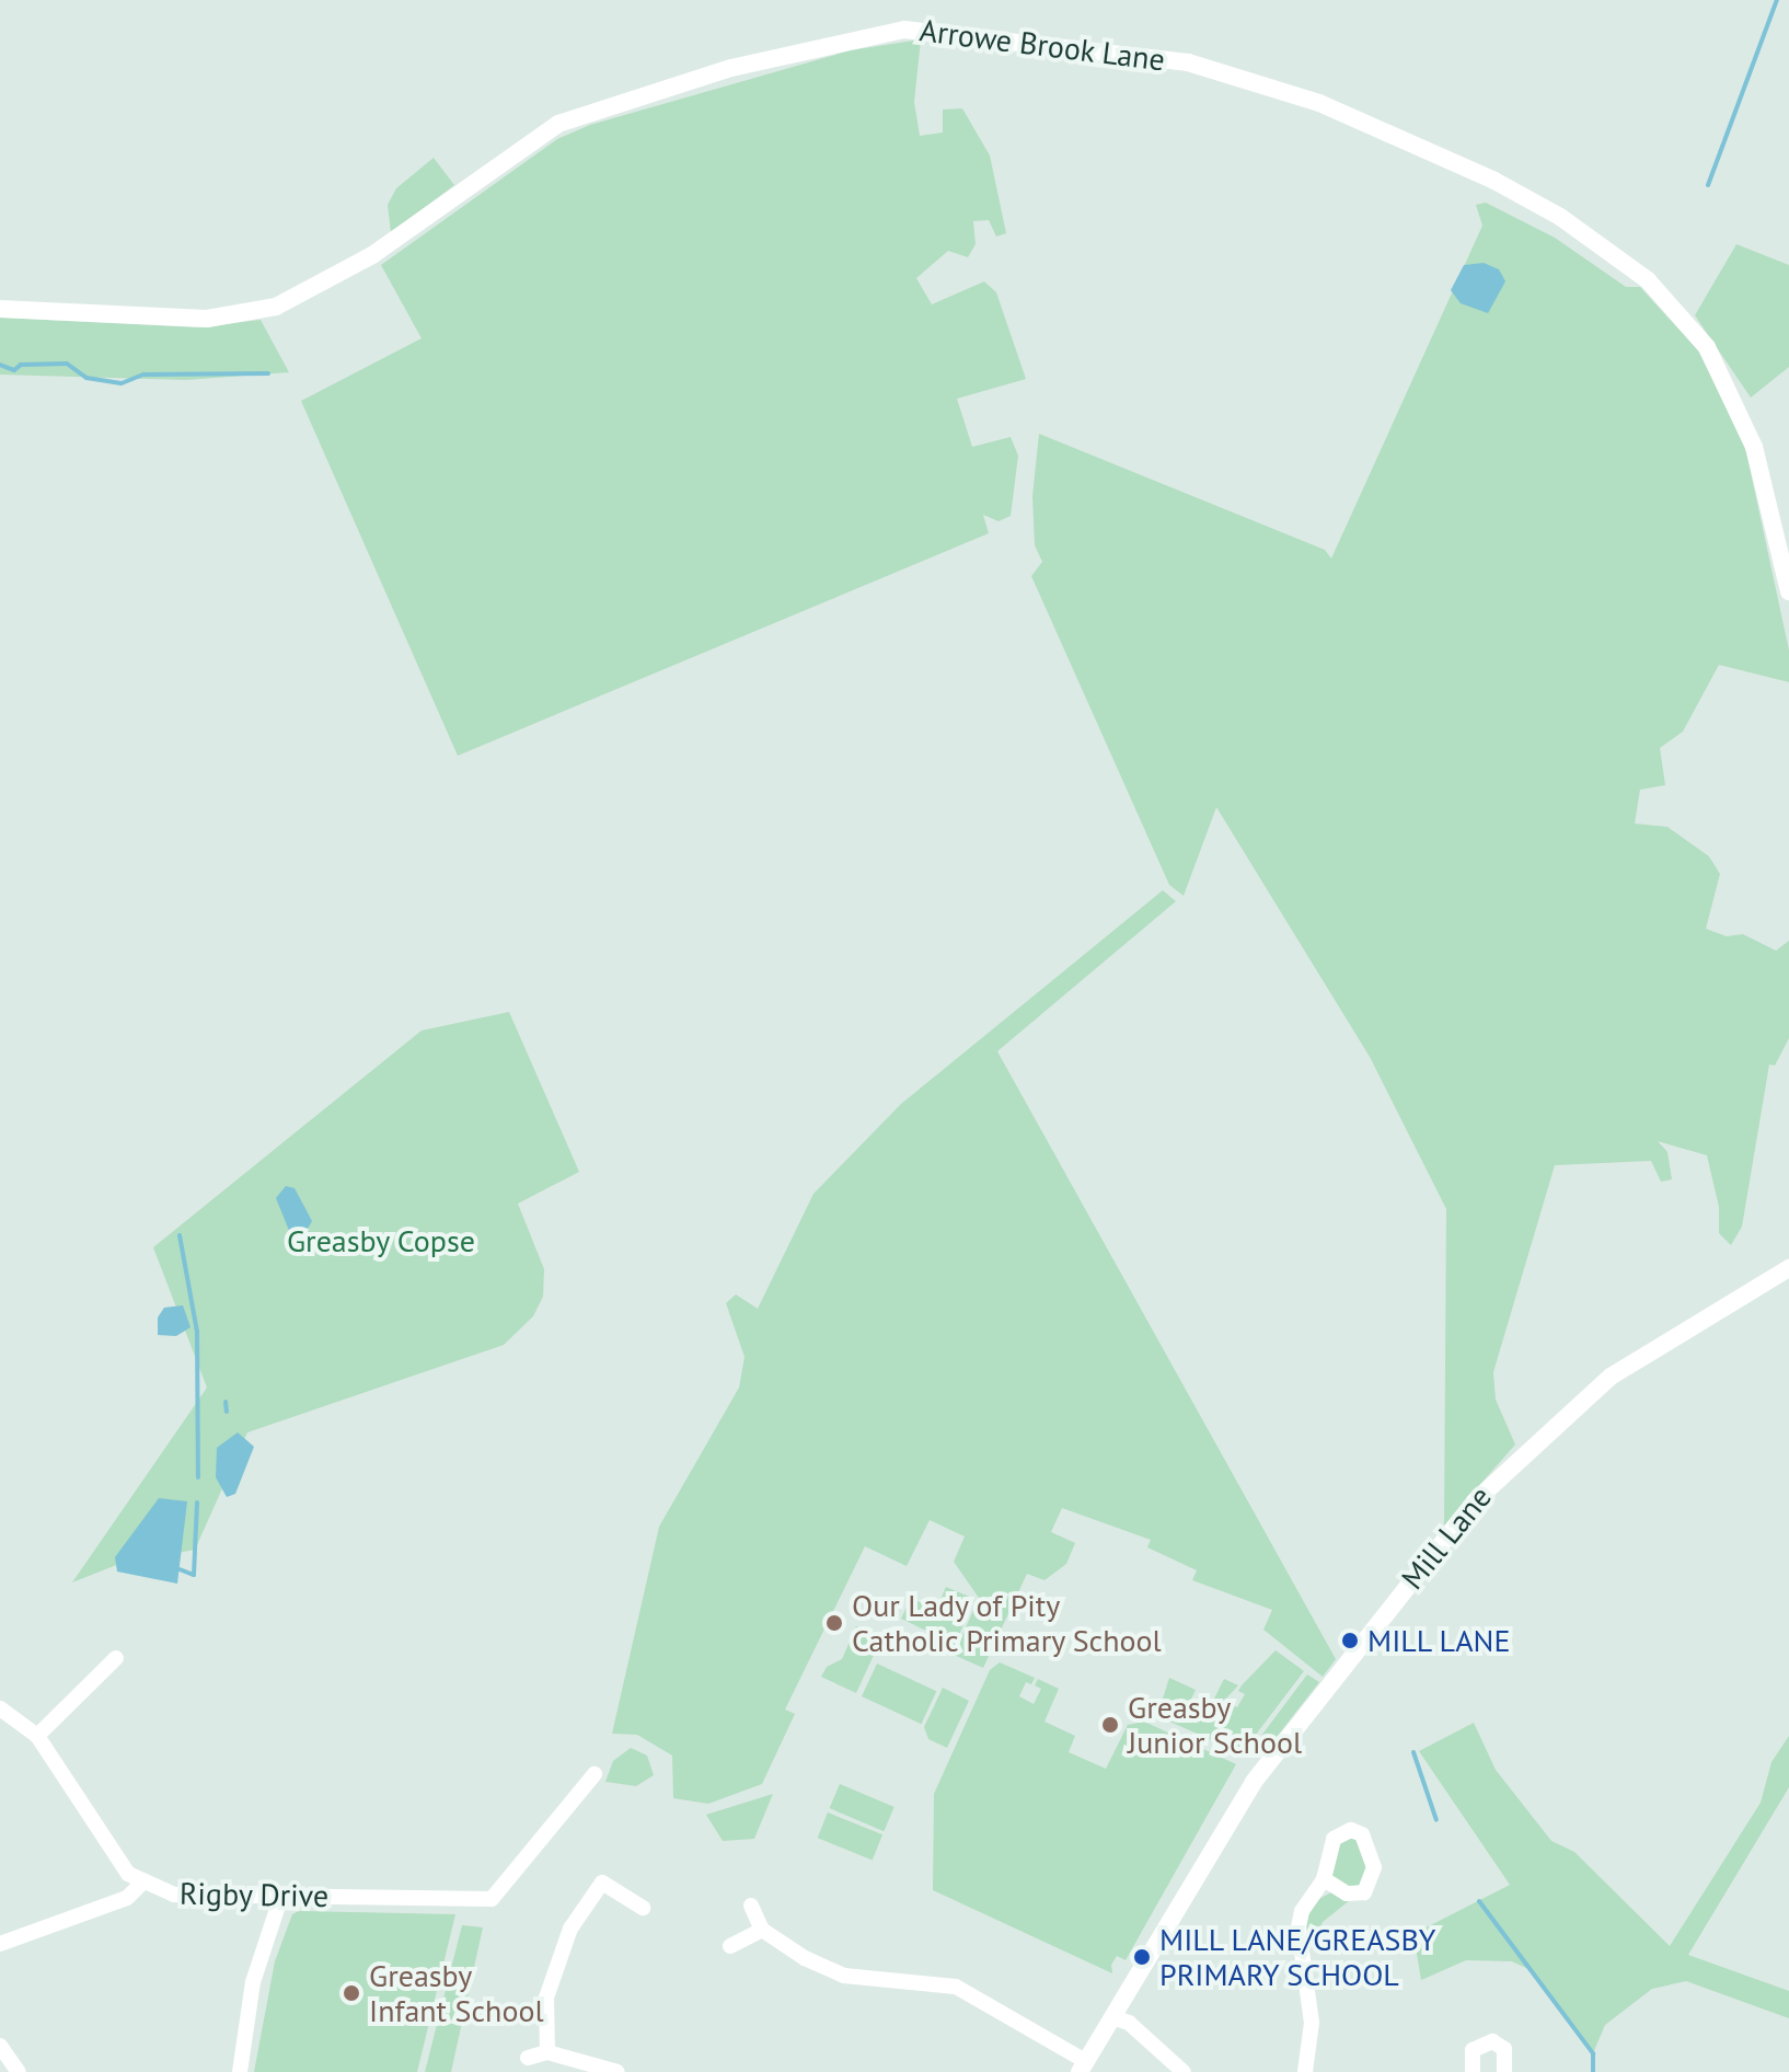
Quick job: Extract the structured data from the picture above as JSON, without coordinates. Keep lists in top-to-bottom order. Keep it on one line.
{"streets":{"street":["Arrowe Brook Lane","Mill Lane","Rigby Drive"]},"parks":["Greasby Copse"],"places":["Our Lady of Pity Catholic Primary School","MILL LANE","Greasby Junior School","MILL LANE/GREASBY PRIMARY SCHOOL","Greasby Infant School"]}
